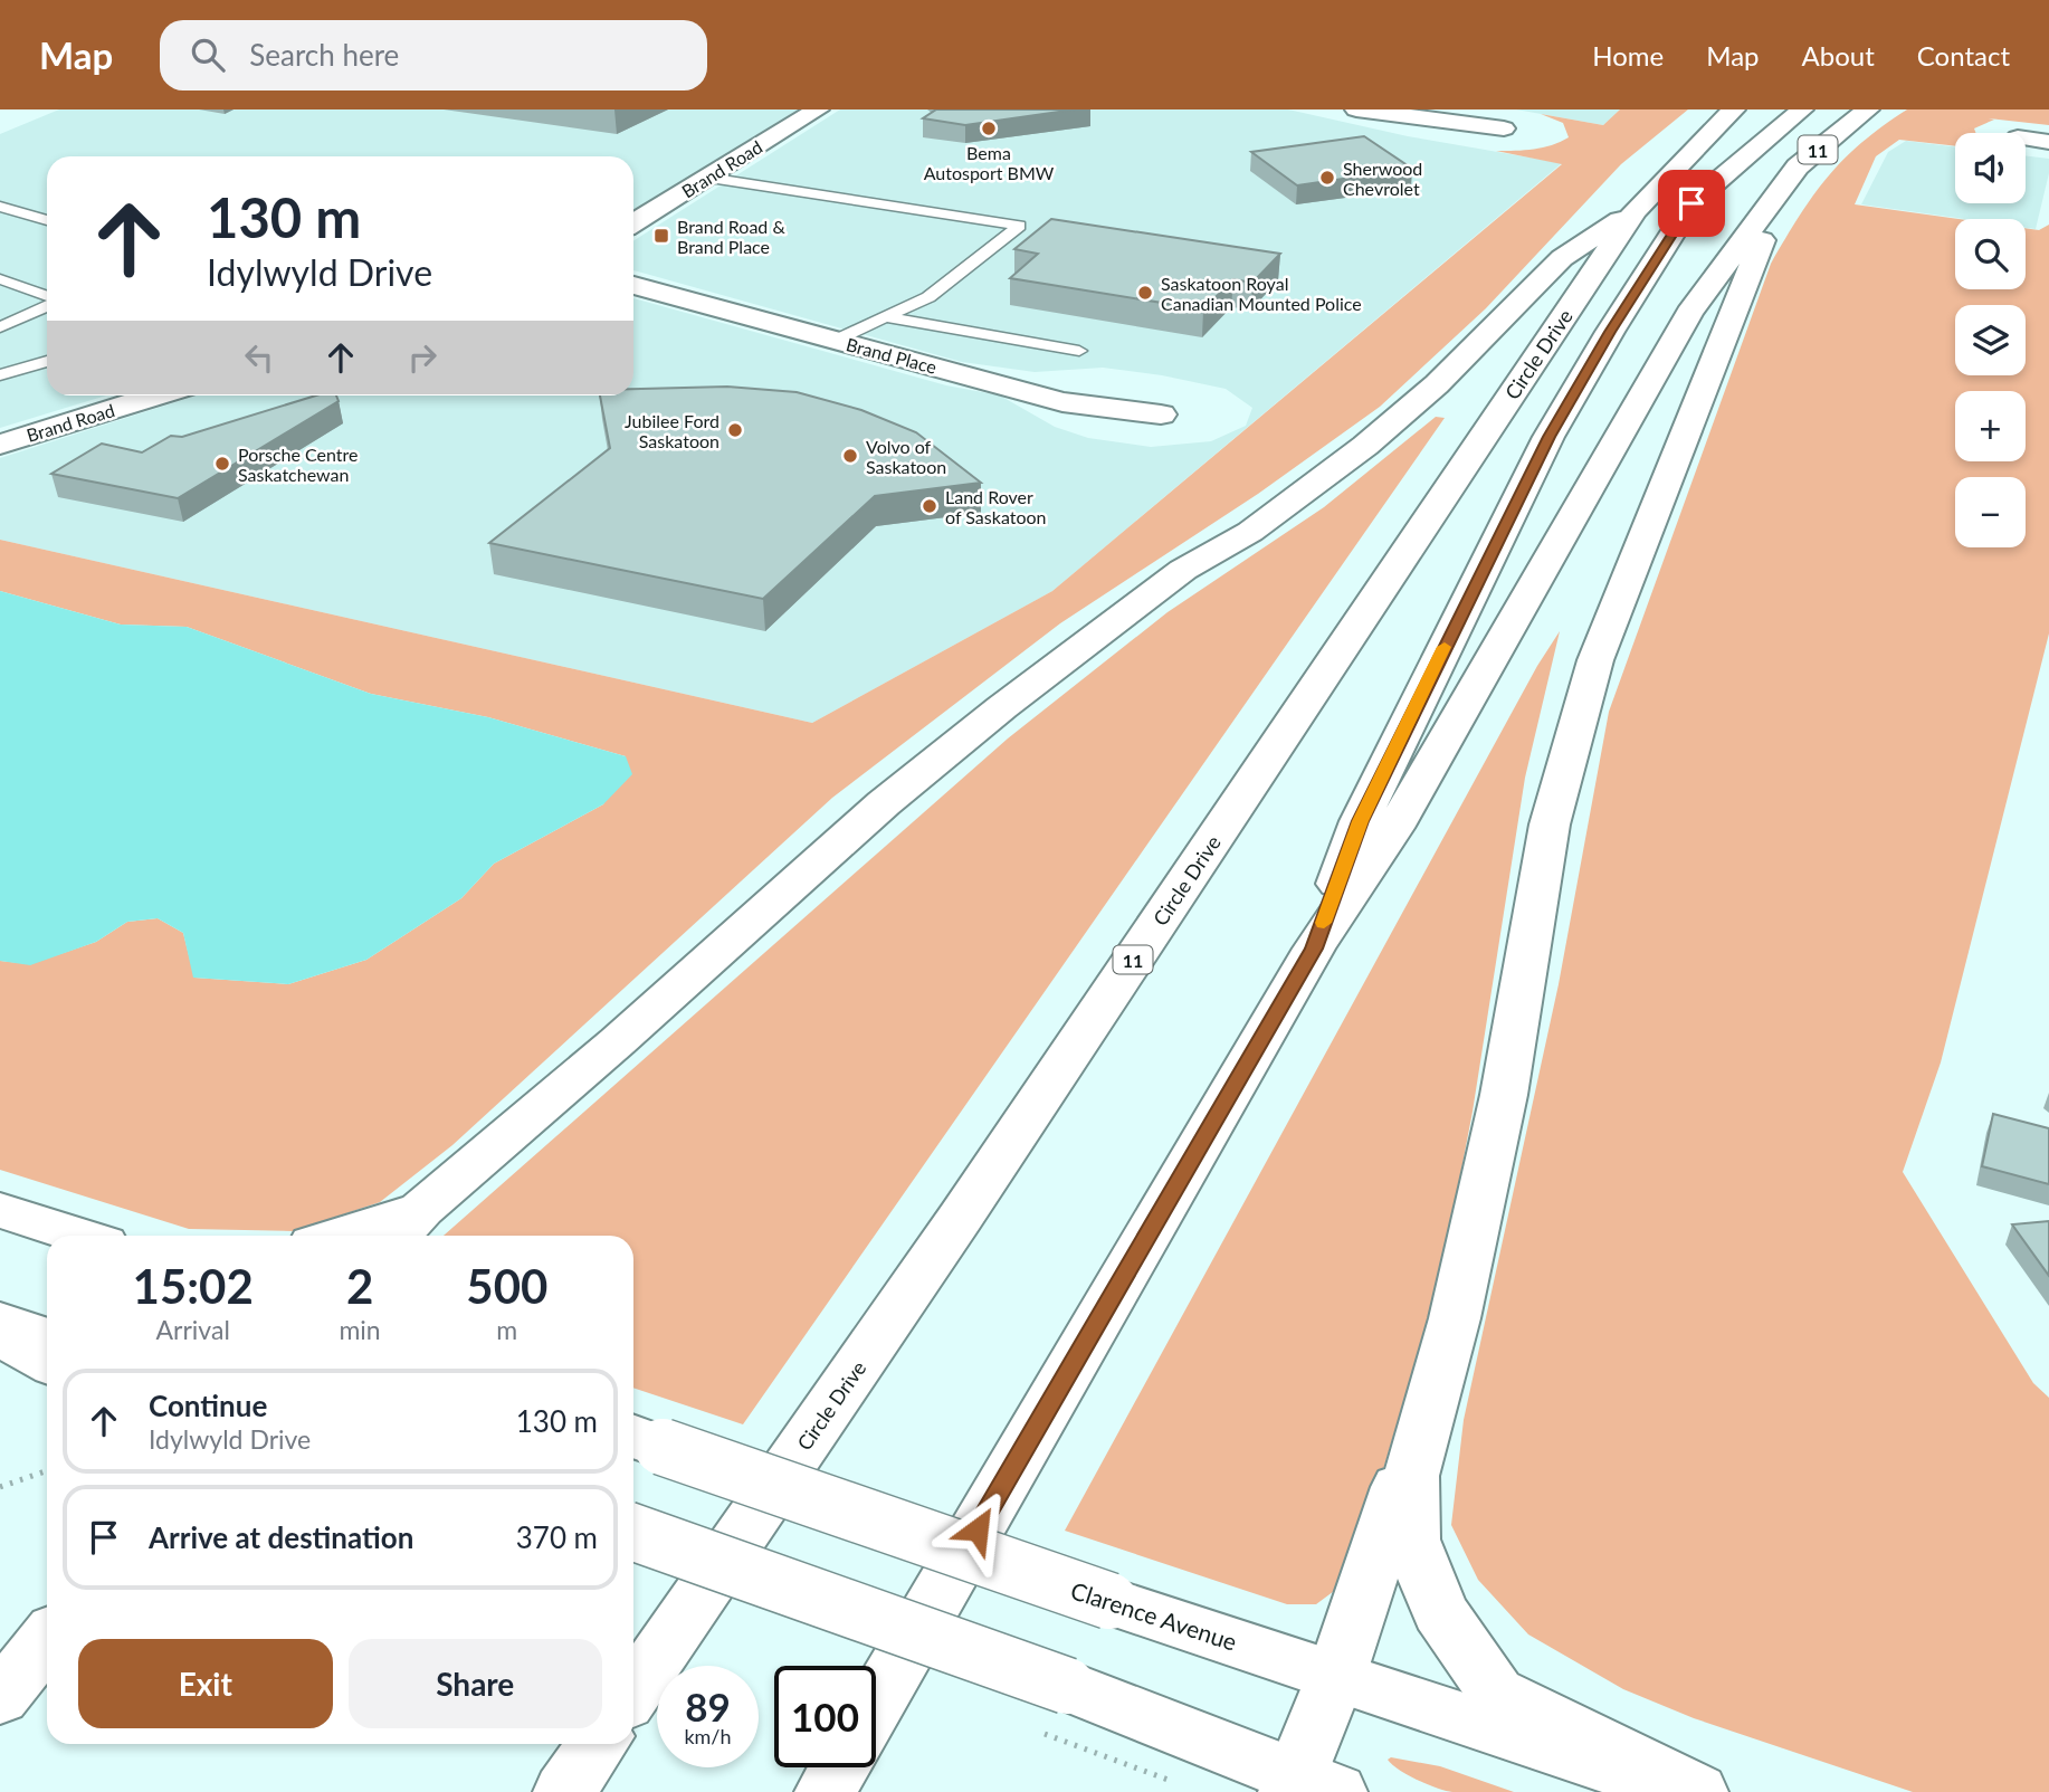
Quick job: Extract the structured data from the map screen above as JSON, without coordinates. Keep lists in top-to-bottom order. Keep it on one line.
{"streets":{"main road":["11","Brand Road","Circle Drive","Brand Place","Clarence Avenue"]},"places":{"other":["Bema Autosport BMW","Sherwood Chevrolet","Saskatoon Royal Canadian Mounted Police","Jubilee Ford Saskatoon","Volvo of Saskatoon","Porsche Centre Saskatchewan","Land Rover of Saskatoon"],"transit":["Brand Road & Brand Place"]},"page":{"header":"Map","search":"Search here","nav":["Home","Map","About","Contact"],"map_buttons":["+","−"],"turn":["130 m","Idylwyld Drive"],"eta":["15:02","Arrival","2","min","500","m"],"list":[{"name":"Continue","note":"Idylwyld Drive","value":"130 m"},{"name":"Arrive at destination","value":"370 m"}],"buttons":["Exit","Share"],"speed":"89 km/h","limit":"100"}}
